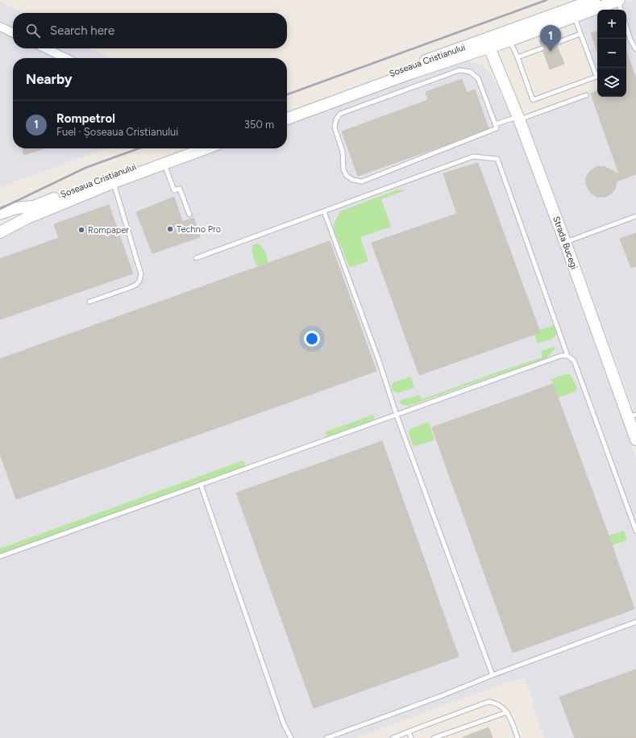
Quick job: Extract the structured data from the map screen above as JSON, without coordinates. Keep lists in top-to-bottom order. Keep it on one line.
{"streets":{"main road":["Șoseaua Cristianului","Strada Bucegi"]},"crossings":[["Șoseaua Cristianului","Strada Bucegi"]],"places":["Techno Pro","Rompaper"],"page":{"map_buttons":["+","−"],"search":"Search here","pins":"1","heading":"Nearby","list":[{"mark":"1","name":"Rompetrol","note":"Fuel · Șoseaua Cristianului","value":"350 m"}]}}
